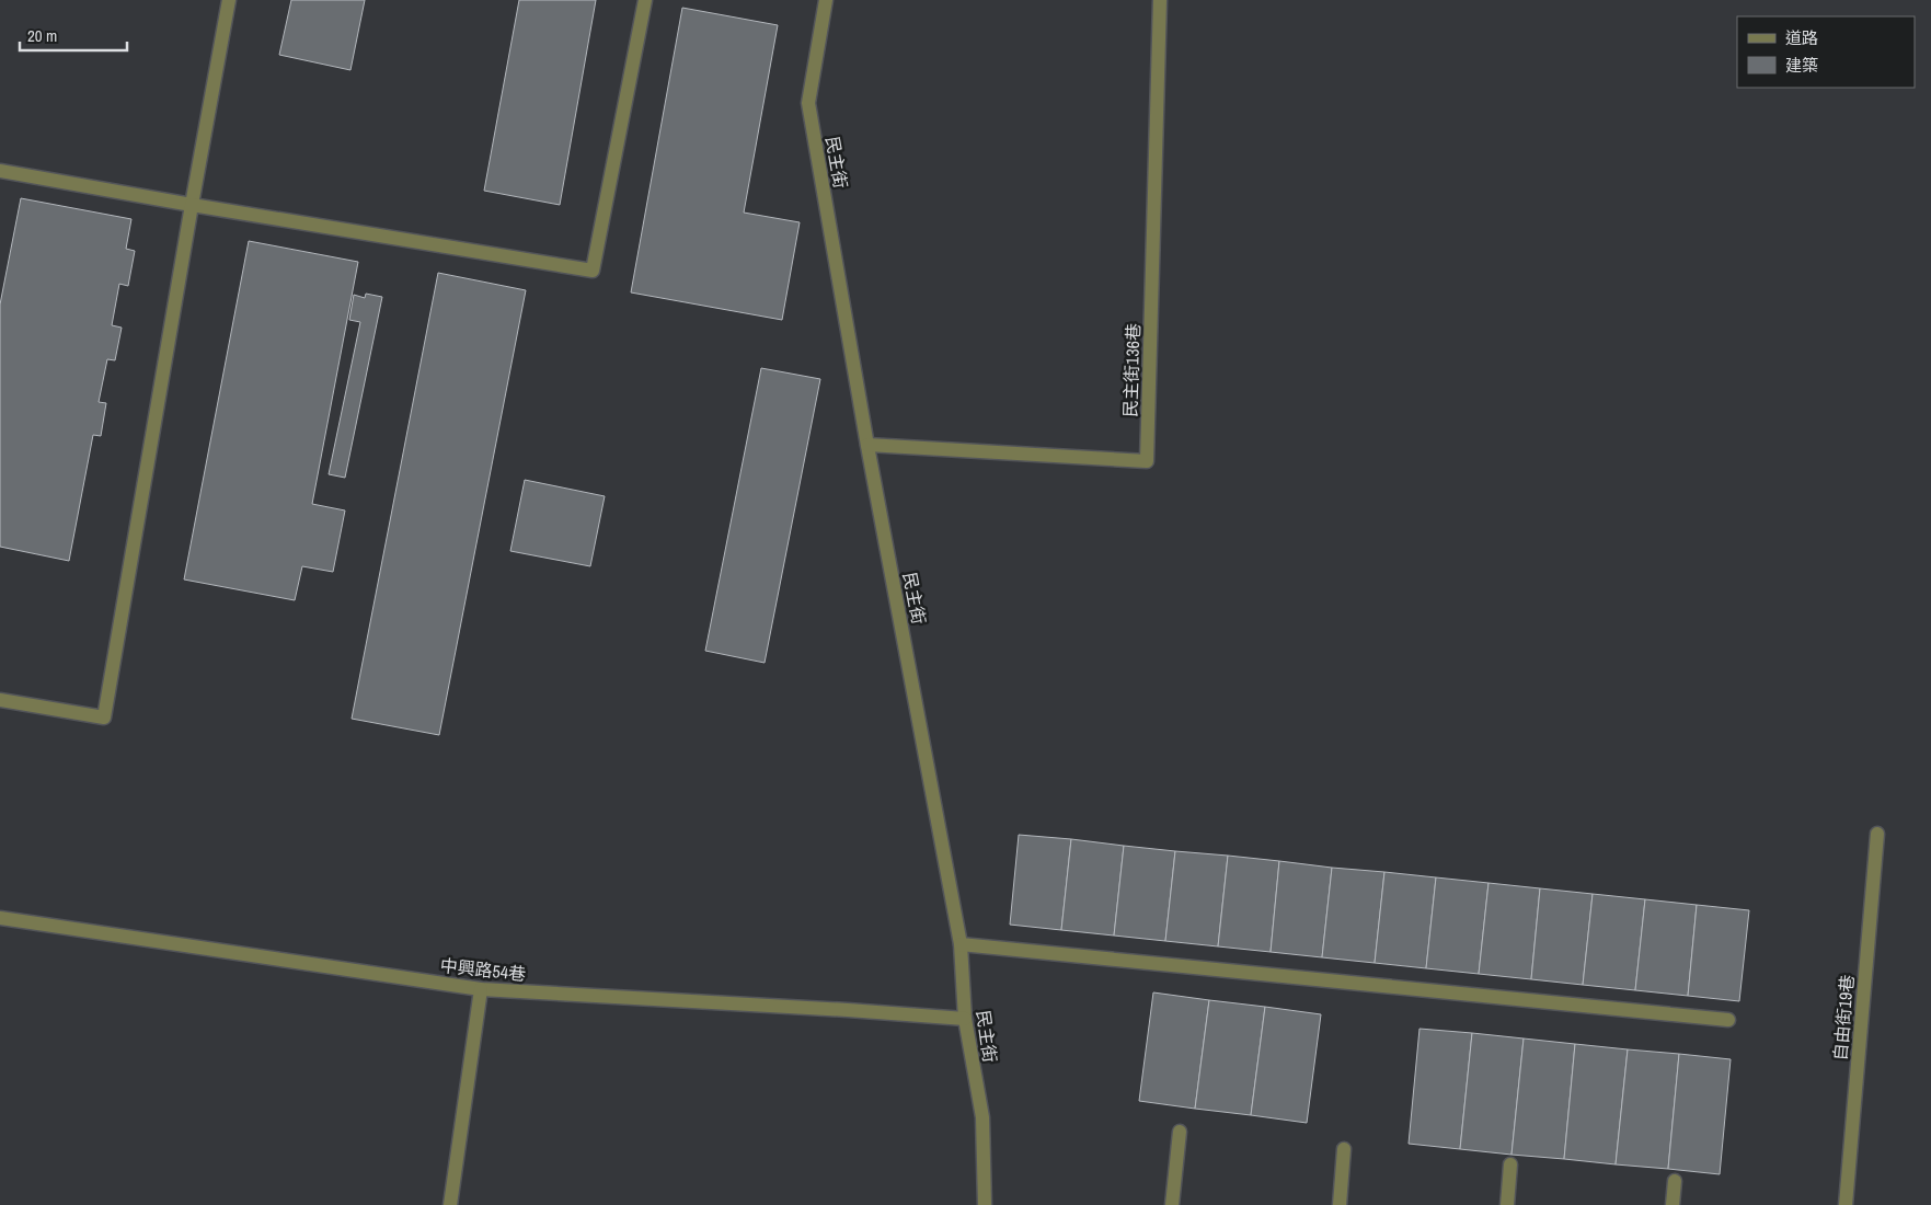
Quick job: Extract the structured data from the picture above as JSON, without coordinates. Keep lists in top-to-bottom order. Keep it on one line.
{"streets":{"street":["民主街","民主街136巷","中興路54巷","自由街19巷"]},"crossings":[["民主街","民主街136巷"],["民主街","中興路54巷"]],"legend":["道路","建築"],"scale_bar":"20 m"}
